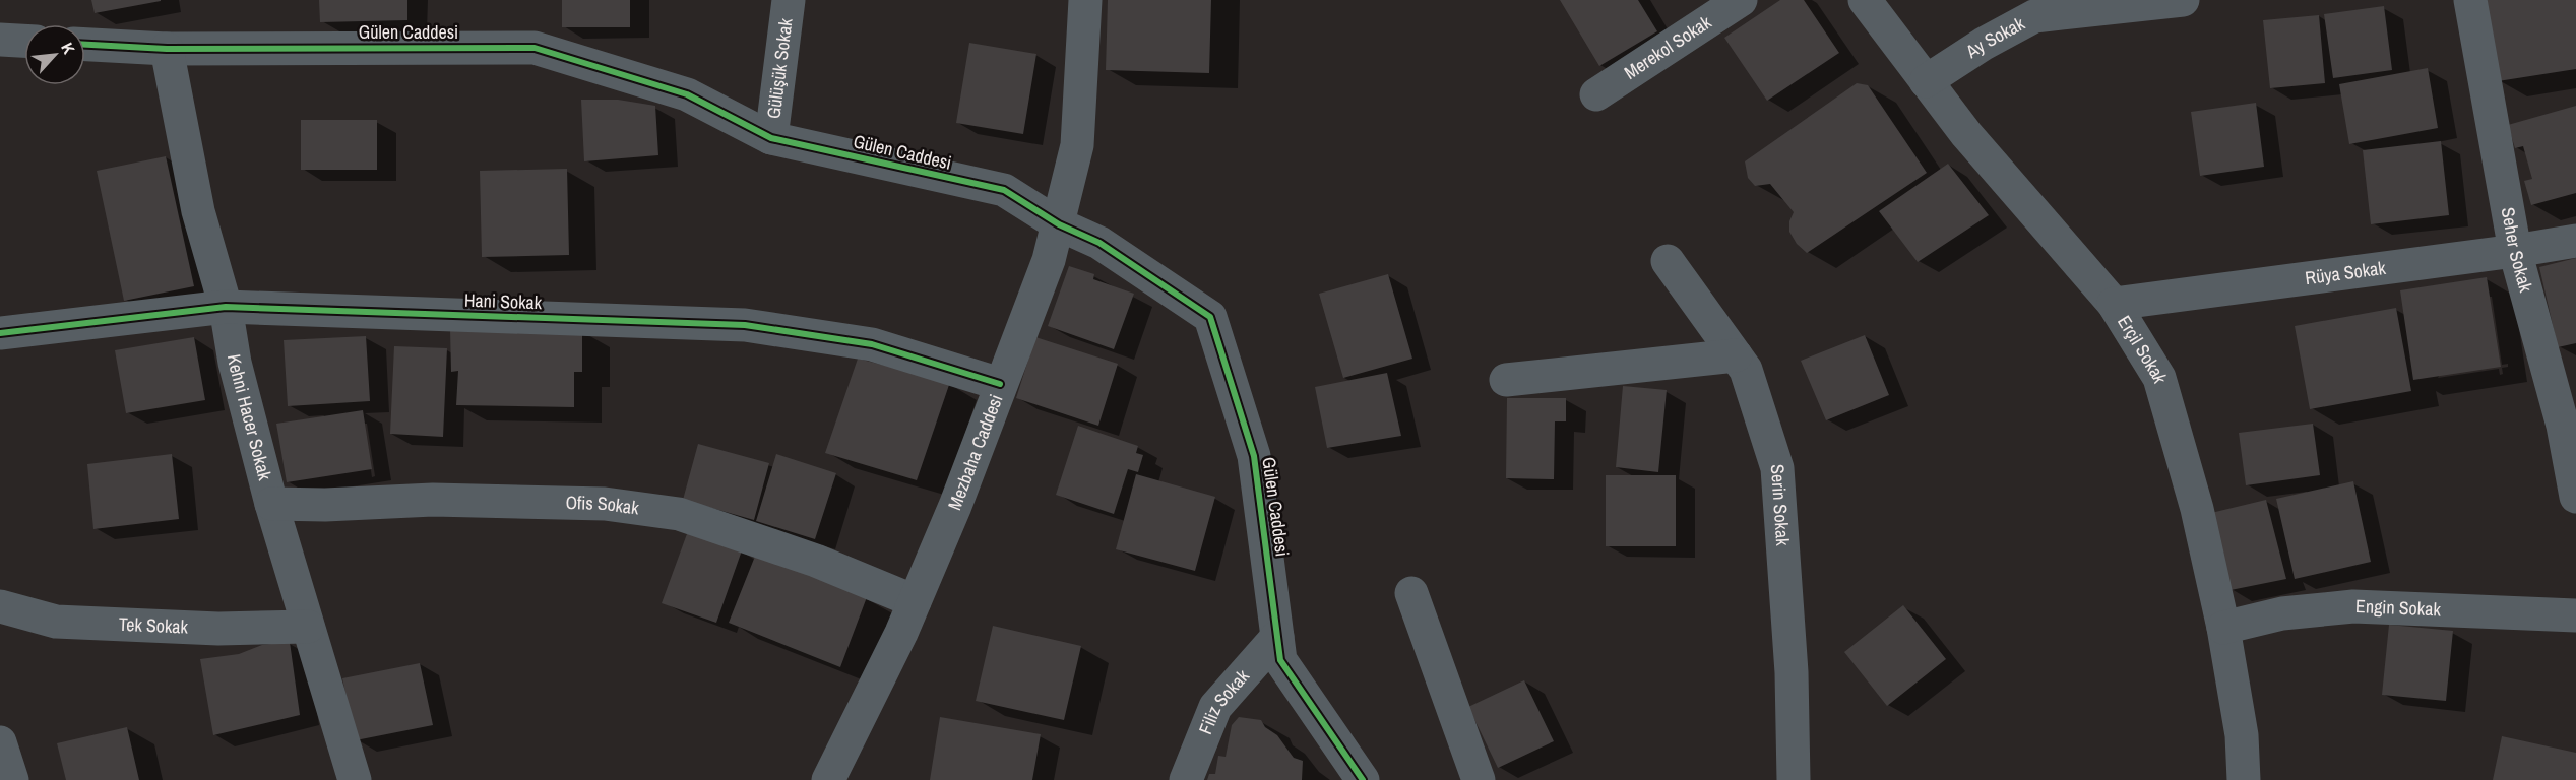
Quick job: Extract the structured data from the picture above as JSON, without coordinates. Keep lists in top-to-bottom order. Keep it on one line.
{"streets":{"street":["Gülen Caddesi","Ay Sokak","Merekol Sokak","Gülüşük Sokak","Seher Sokak","Rüya Sokak","Hani Sokak","Erçil Sokak","Kehni Hacer Sokak","Mezbaha Caddesi","Serin Sokak","Ofis Sokak","Engin Sokak","Tek Sokak","Filiz Sokak"]},"crossings":[["Gülen Caddesi","Gülüşük Sokak"],["Gülen Caddesi","Kehni Hacer Sokak"],["Gülen Caddesi","Mezbaha Caddesi"],["Gülen Caddesi","Filiz Sokak"],["Ay Sokak","Erçil Sokak"],["Seher Sokak","Rüya Sokak"],["Rüya Sokak","Erçil Sokak"],["Hani Sokak","Kehni Hacer Sokak"],["Hani Sokak","Mezbaha Caddesi"],["Erçil Sokak","Engin Sokak"],["Kehni Hacer Sokak","Ofis Sokak"],["Kehni Hacer Sokak","Tek Sokak"],["Mezbaha Caddesi","Ofis Sokak"]],"north":"top right"}
